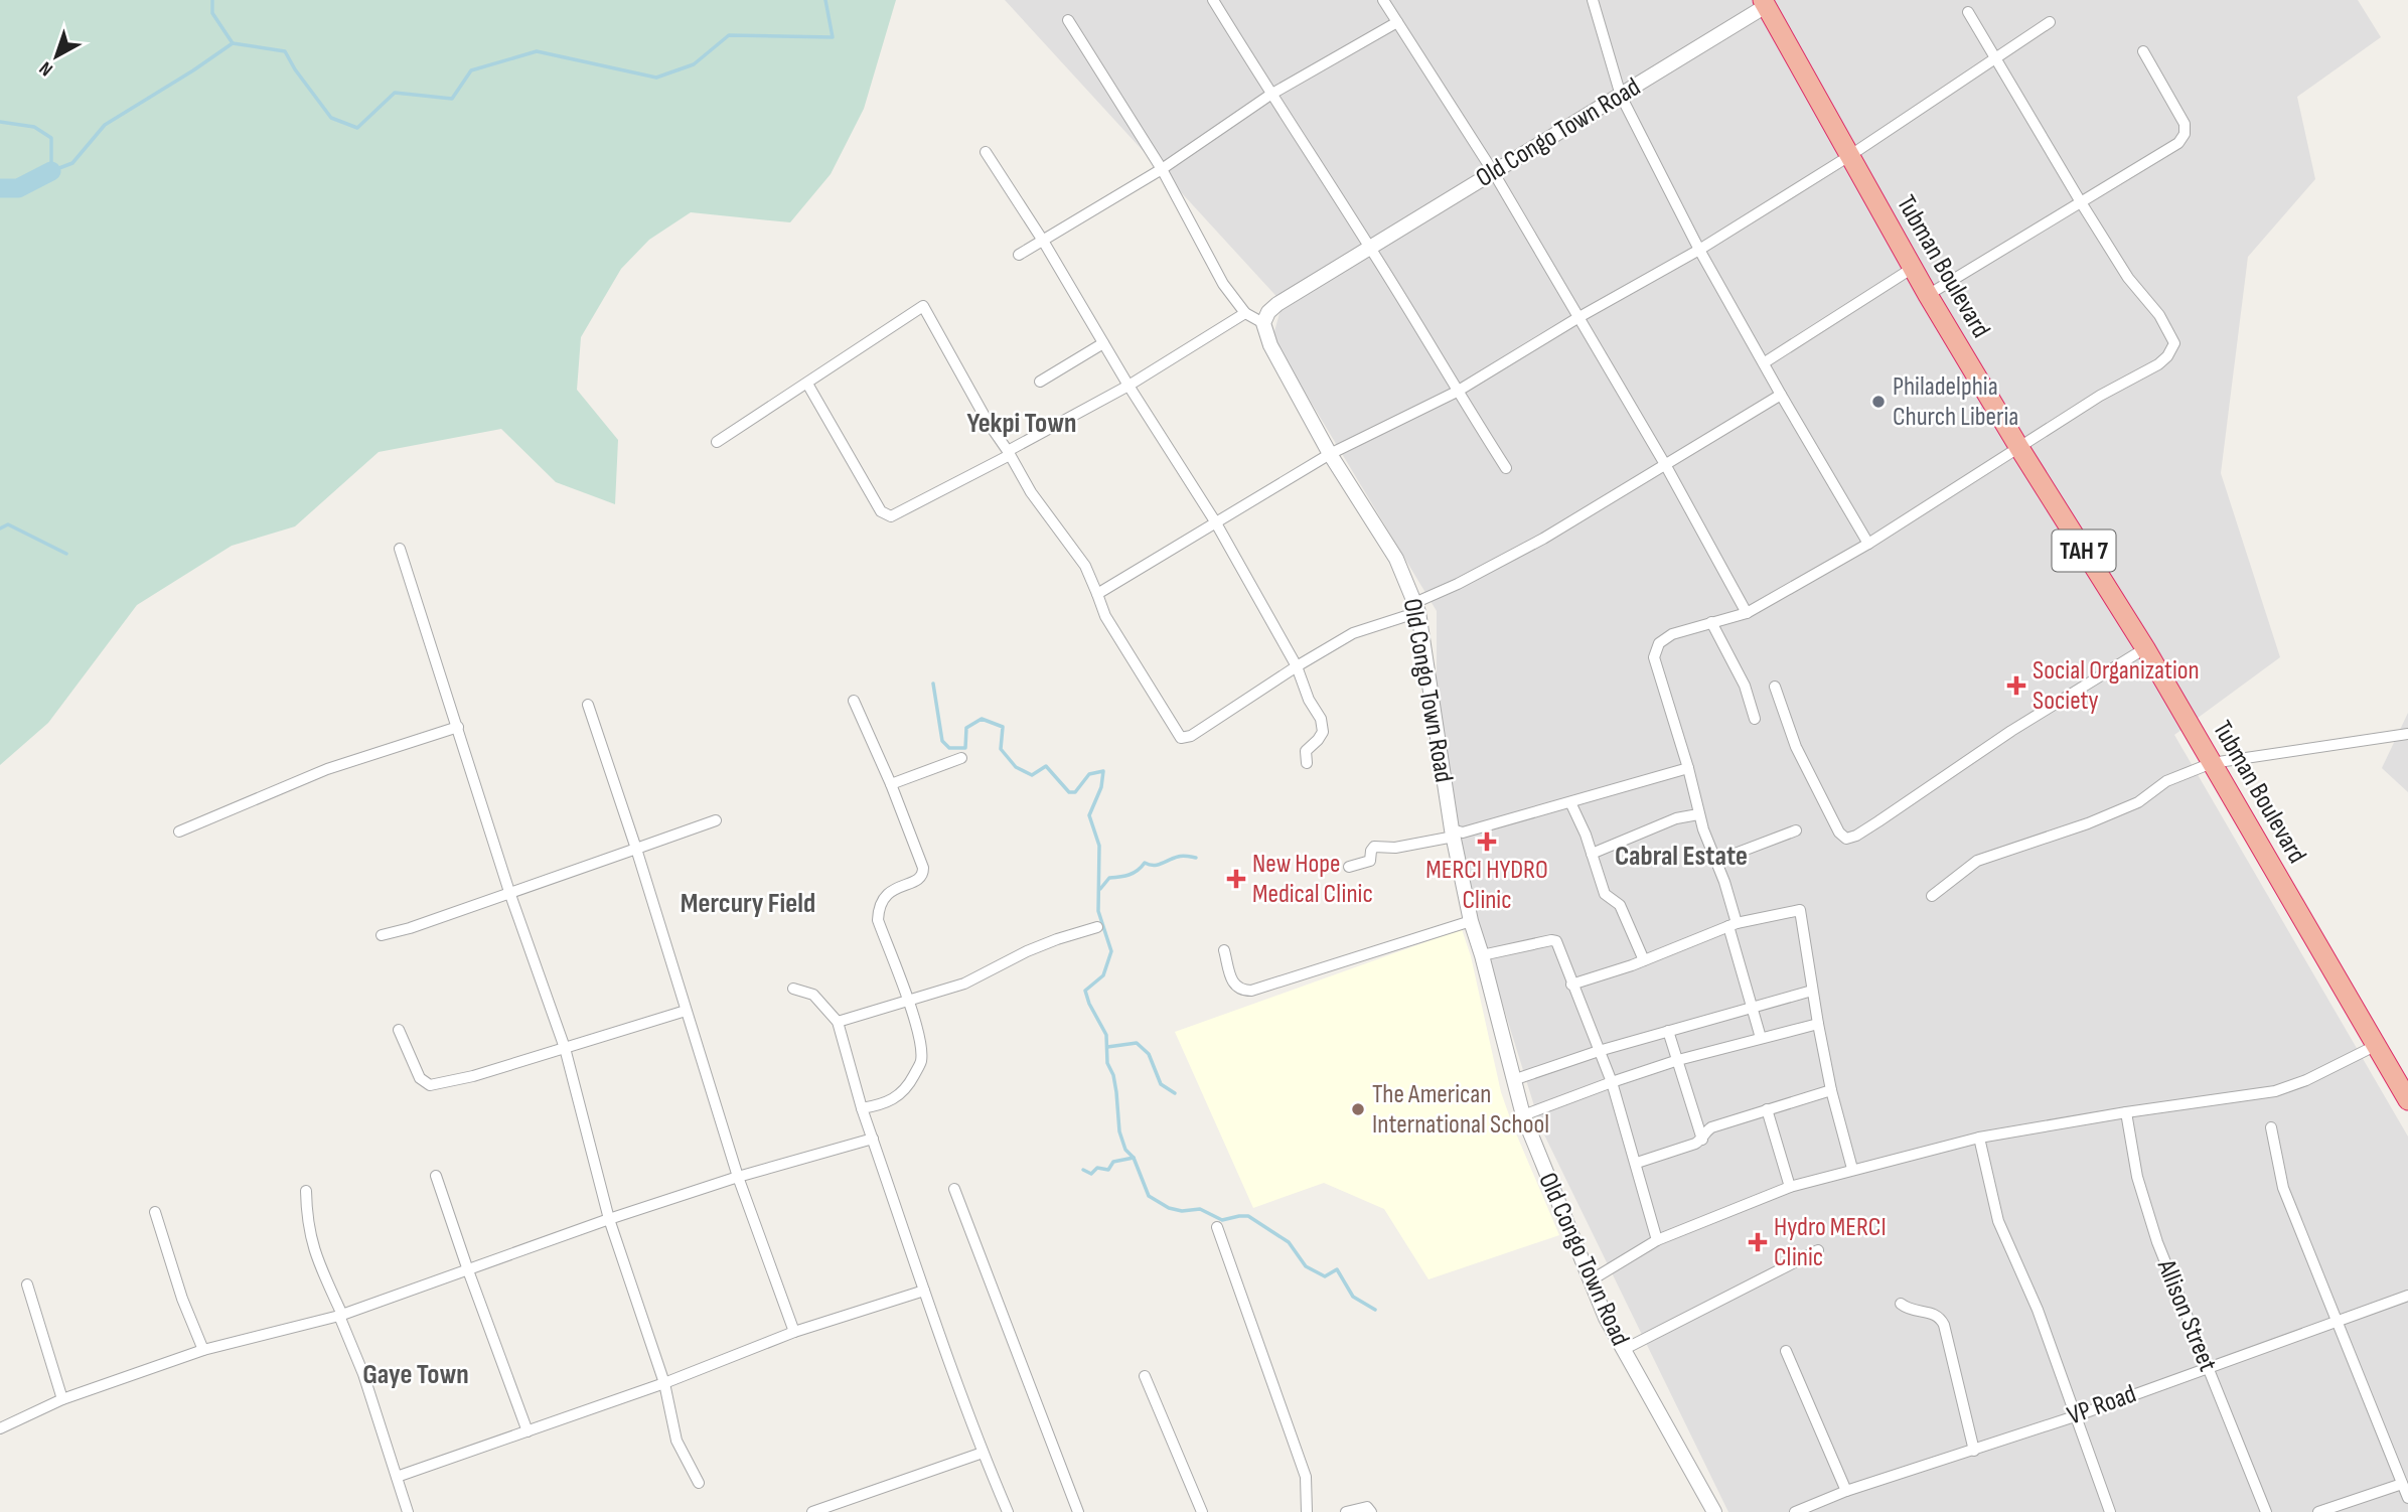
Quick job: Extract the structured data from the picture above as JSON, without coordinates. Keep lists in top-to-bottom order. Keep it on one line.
{"streets":{"highway":["Tubman Boulevard","TAH 7"],"street":["Old Congo Town Road","Allison Street","VP Road"]},"crossings":[["Old Congo Town Road","Tubman Boulevard"],["Allison Street","VP Road"]],"districts":["Yekpi Town","Cabral Estate","Mercury Field","Gaye Town"],"places":{"other":["Philadelphia Church Liberia","The American International School"],"health":["Social Organization Society","MERCI HYDRO Clinic","New Hope Medical Clinic","Hydro MERCI Clinic"]},"north":"bottom left"}
